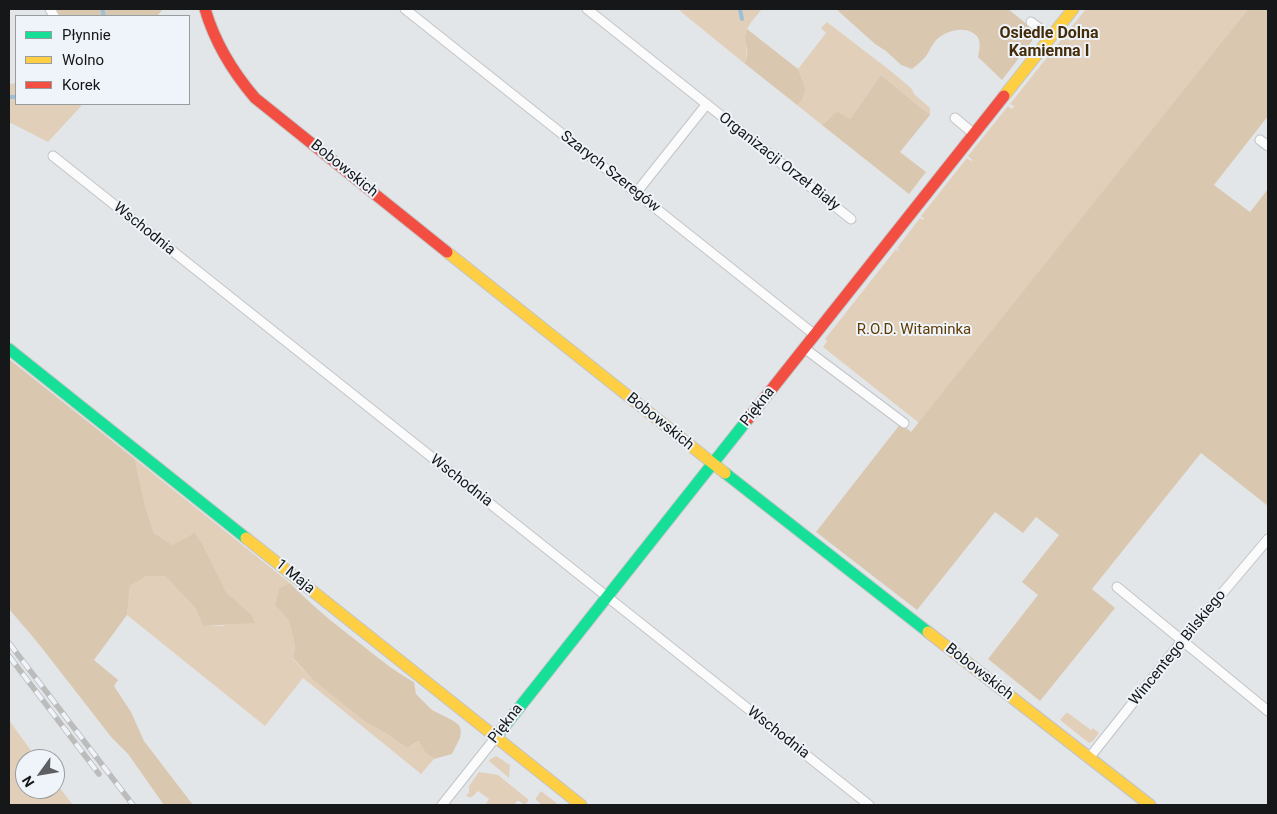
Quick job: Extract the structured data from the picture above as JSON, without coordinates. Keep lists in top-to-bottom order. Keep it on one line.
{"streets":{"street":["Organizacji Orzeł Biały","Bobowskich","Szarych Szeregów","Wschodnia","Piękna","1 Maja","Wincentego Bilskiego"]},"crossings":[["Organizacji Orzeł Biały","Szarych Szeregów"],["Bobowskich","Piękna"],["Bobowskich","Wincentego Bilskiego"],["Szarych Szeregów","Piękna"],["Wschodnia","Piękna"],["Piękna","1 Maja"]],"districts":["Osiedle Dolna Kamienna I"],"parks":["R.O.D. Witaminka"],"legend":["Płynnie","Wolno","Korek"],"north":"bottom left"}
